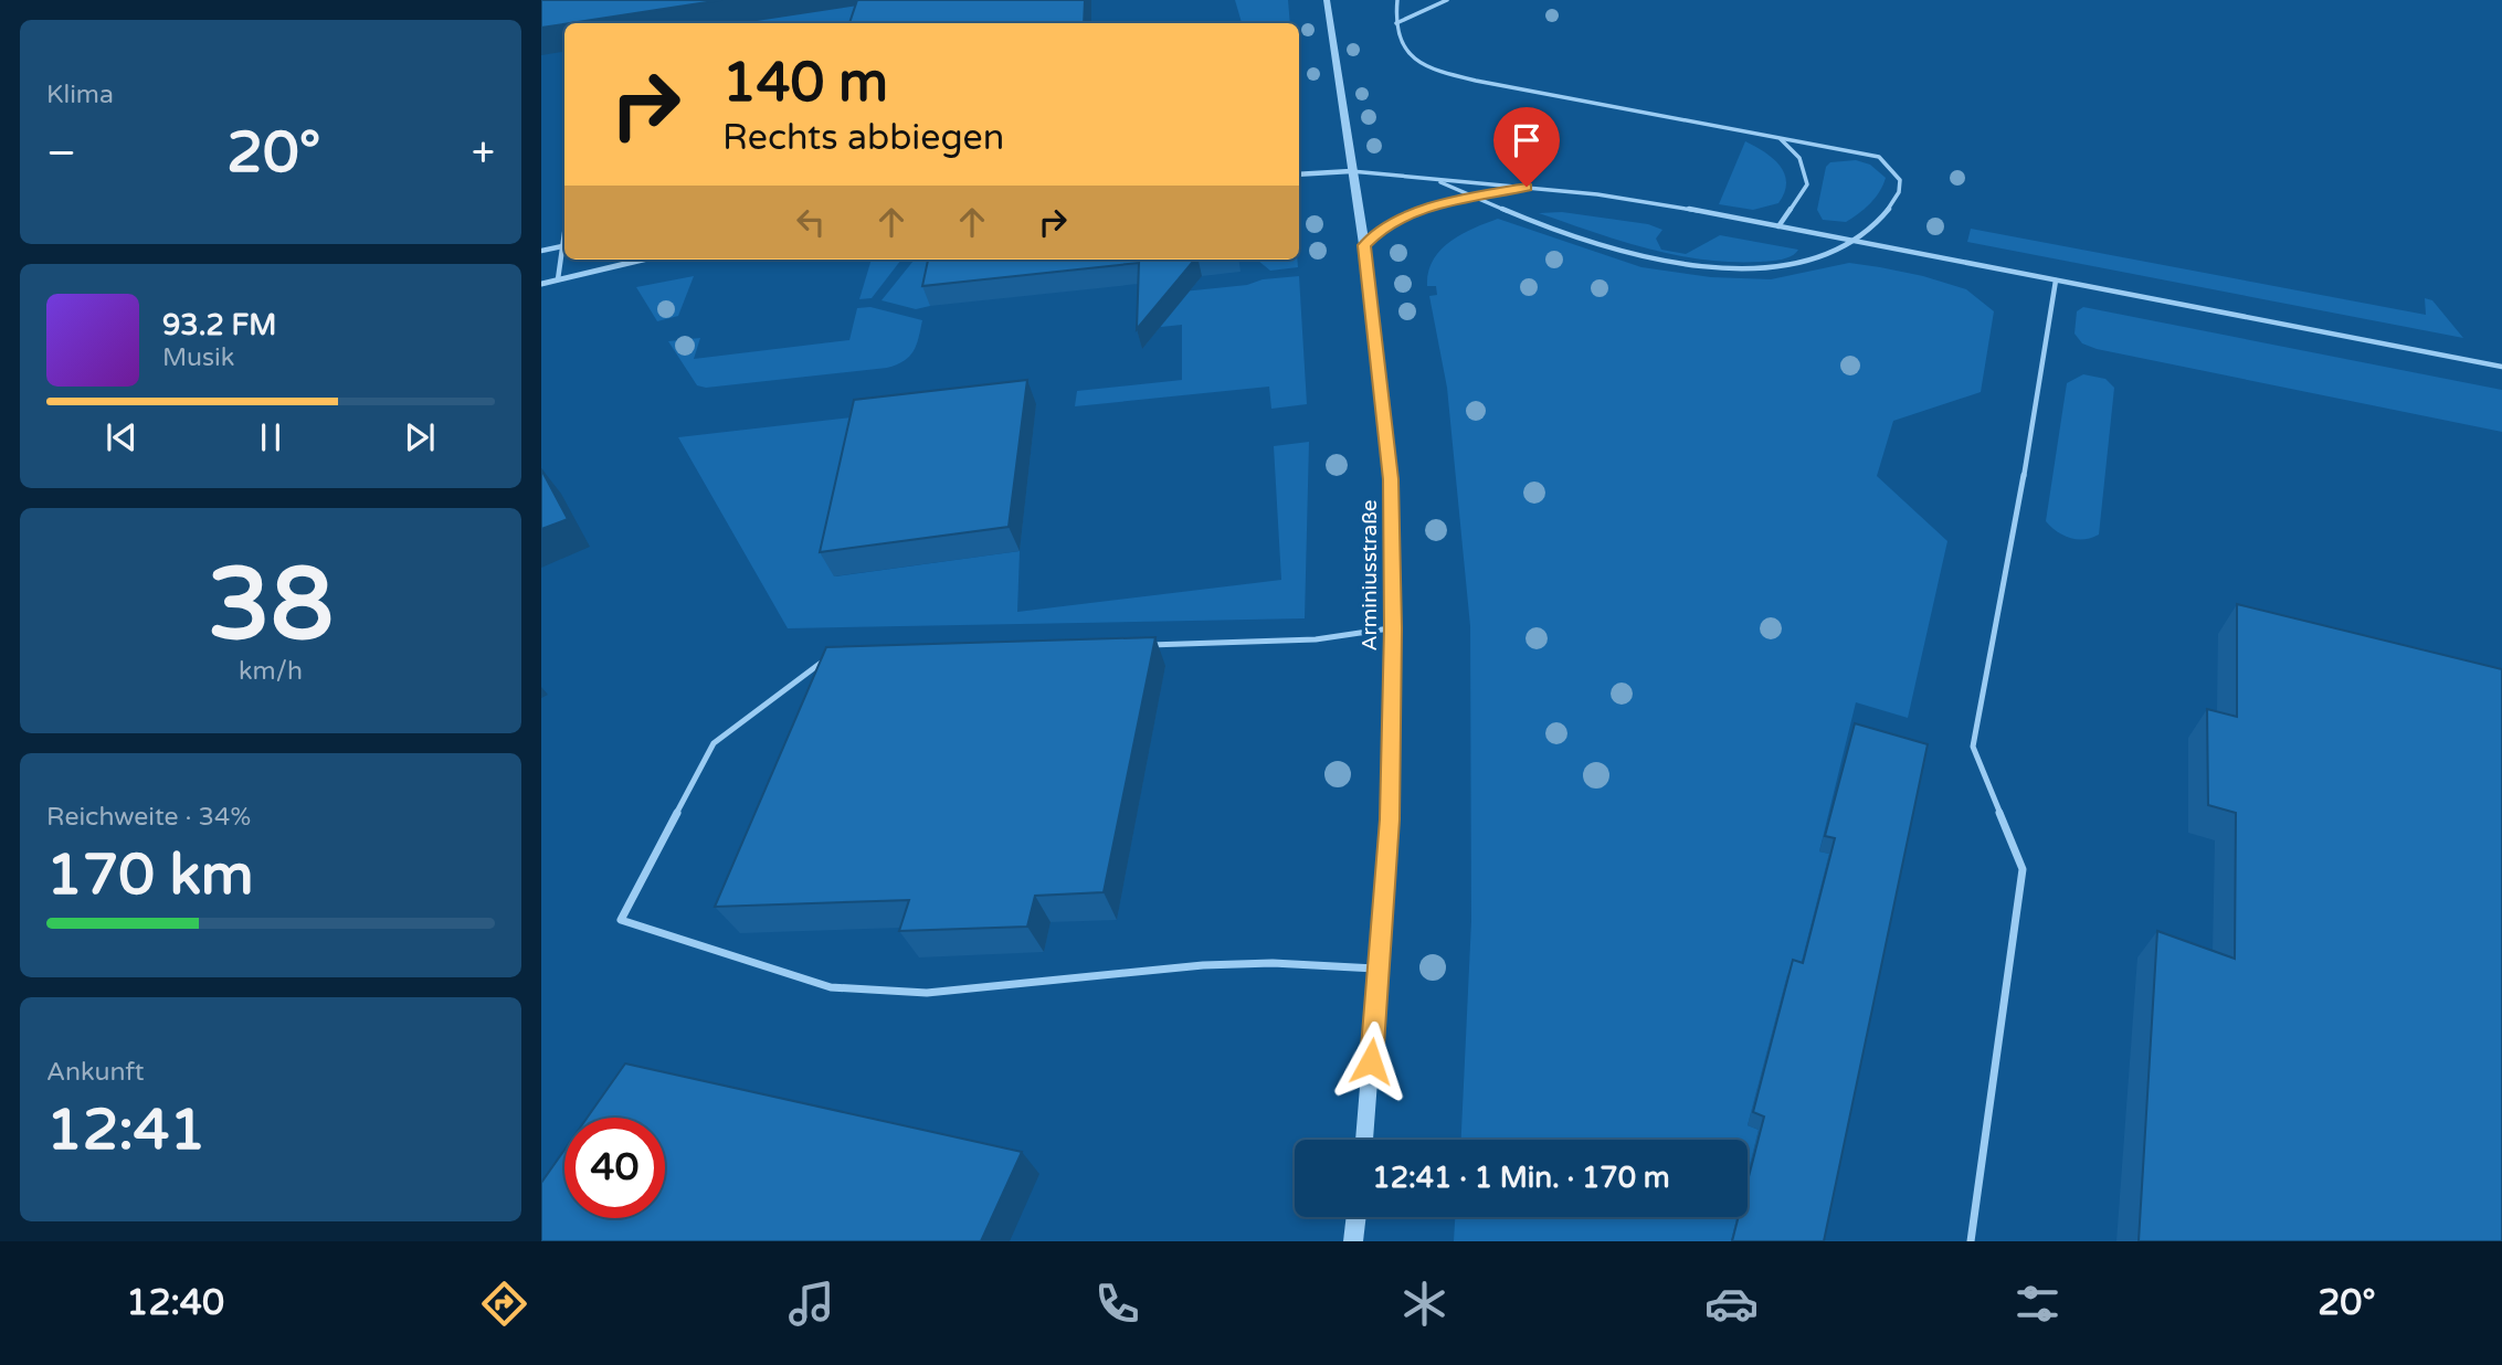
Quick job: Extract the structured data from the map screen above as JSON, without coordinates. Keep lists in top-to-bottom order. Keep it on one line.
{"streets":{"street":["Arminiusstraße"]},"page":{"tile":["Klima",["38","km/h"],["Reichweite · 34%","170 km"],["Ankunft","12:41"]],"turn":["140 m","Rechts abbiegen"],"heat":["−","20°","+"],"song":["93.2 FM","Musik"],"limit":"40","trip":"12:41 · 1 Min. · 170 m","tabs":["12:40","20°"]}}
